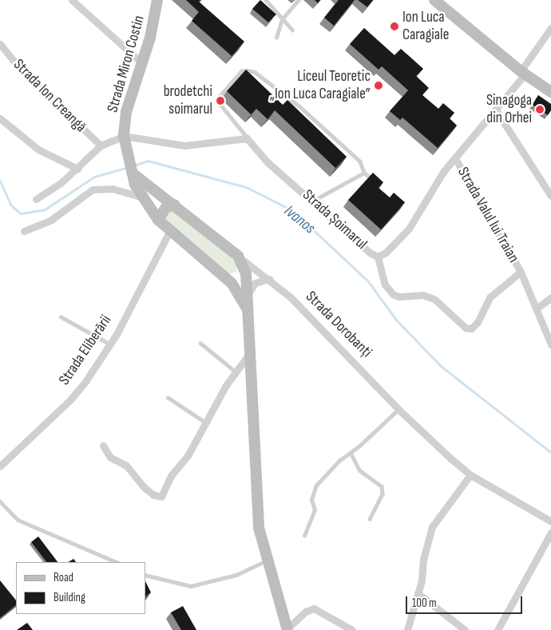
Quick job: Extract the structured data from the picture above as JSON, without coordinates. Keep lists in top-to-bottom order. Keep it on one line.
{"streets":{"street":["Strada Miron Costin","Strada Ion Creangă","Strada Valul lui Traian","Strada Șoimarul","Strada Dorobanți","Strada Eliberării"]},"crossings":[["Strada Valul lui Traian","Strada Șoimarul"]],"water":["Ivanos"],"places":["Ion Luca Caragiale","Liceul Teoretic „Ion Luca Caragiale”","brodetchi soimarul","Sinagoga din Orhei"],"legend":["Road","Building"],"scale_bar":"100 m"}
